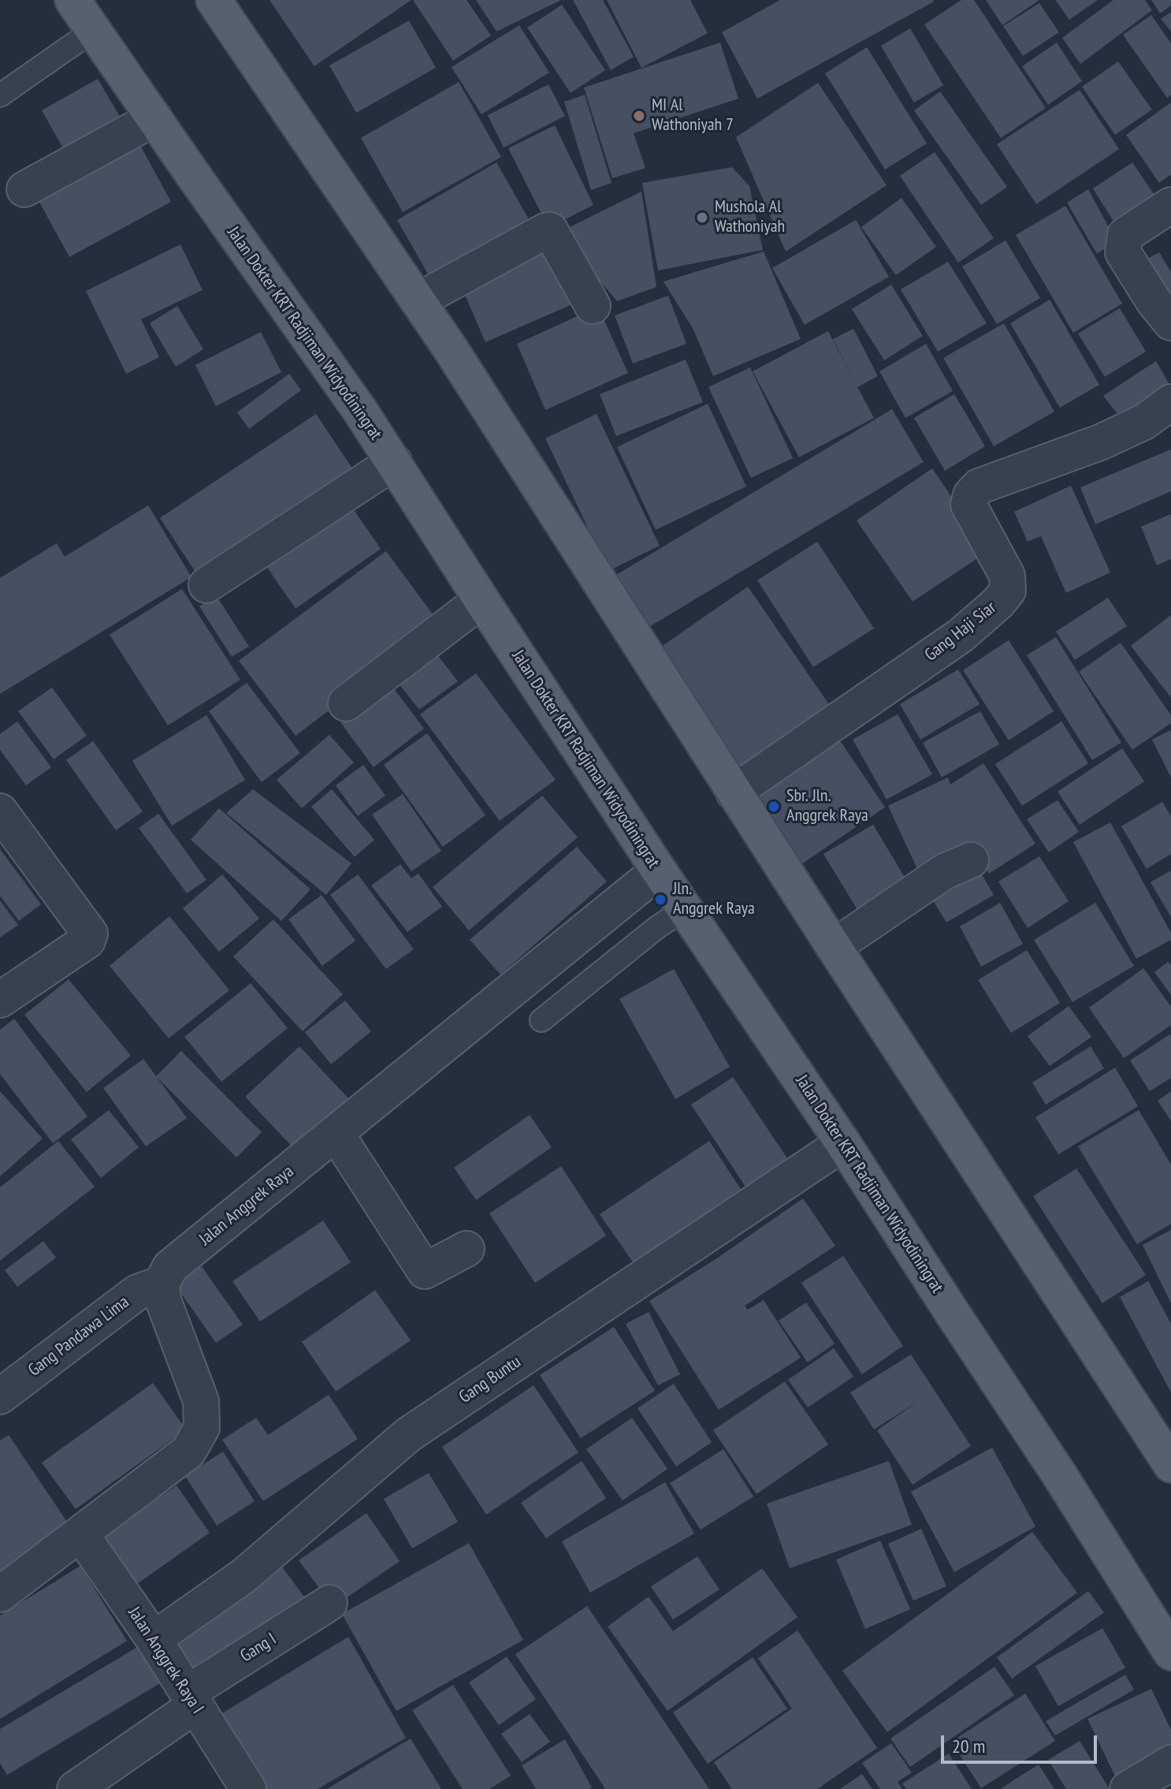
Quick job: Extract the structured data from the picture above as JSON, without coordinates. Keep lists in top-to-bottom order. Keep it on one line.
{"streets":{"main road":["Jalan Dokter KRT Radjiman Widyodiningrat"],"street":["Gang Haji Siar","Jalan Anggrek Raya","Gang Pandawa Lima","Gang Buntu","Gang I","Jalan Anggrek Raya I"]},"crossings":[["Jalan Dokter KRT Radjiman Widyodiningrat","Jalan Anggrek Raya"],["Jalan Dokter KRT Radjiman Widyodiningrat","Gang Buntu"],["Jalan Anggrek Raya","Gang Pandawa Lima"],["Gang Buntu","Jalan Anggrek Raya I"],["Gang I","Jalan Anggrek Raya I"]],"places":["MI Al Wathoniyah 7","Mushola Al Wathoniyah","Sbr. Jln. Anggrek Raya","Jln. Anggrek Raya"],"scale_bar":"20 m"}
